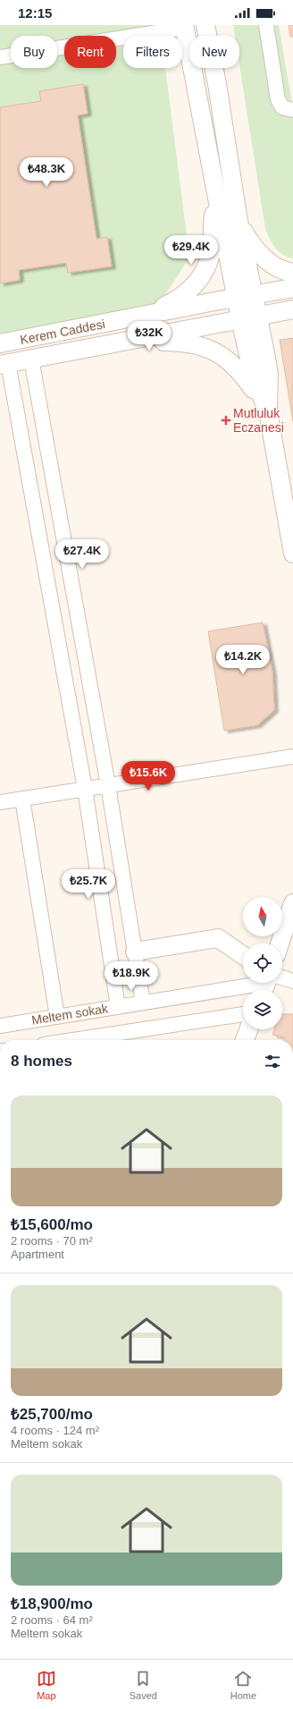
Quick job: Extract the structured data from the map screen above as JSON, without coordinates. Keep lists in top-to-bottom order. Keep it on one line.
{"streets":{"street":["Kerem Caddesi","Meltem sokak"]},"places":{"health":["Mutluluk Eczanesi"]},"north":"top","page":{"status":"12:15","chip":["Buy","Rent","Filters","New"],"price":["₺48.3K","₺29.4K","₺32K","₺27.4K","₺14.2K","₺15.6K","₺25.7K","₺18.9K"],"heading":"8 homes","list":[{"name":"₺15,600/mo","note":"2 rooms · 70 m² · Apartment"},{"name":"₺25,700/mo","note":"4 rooms · 124 m² · Meltem sokak"},{"name":"₺18,900/mo","note":"2 rooms · 64 m² · Meltem sokak"}],"tabs":["Map","Saved","Home"]}}
